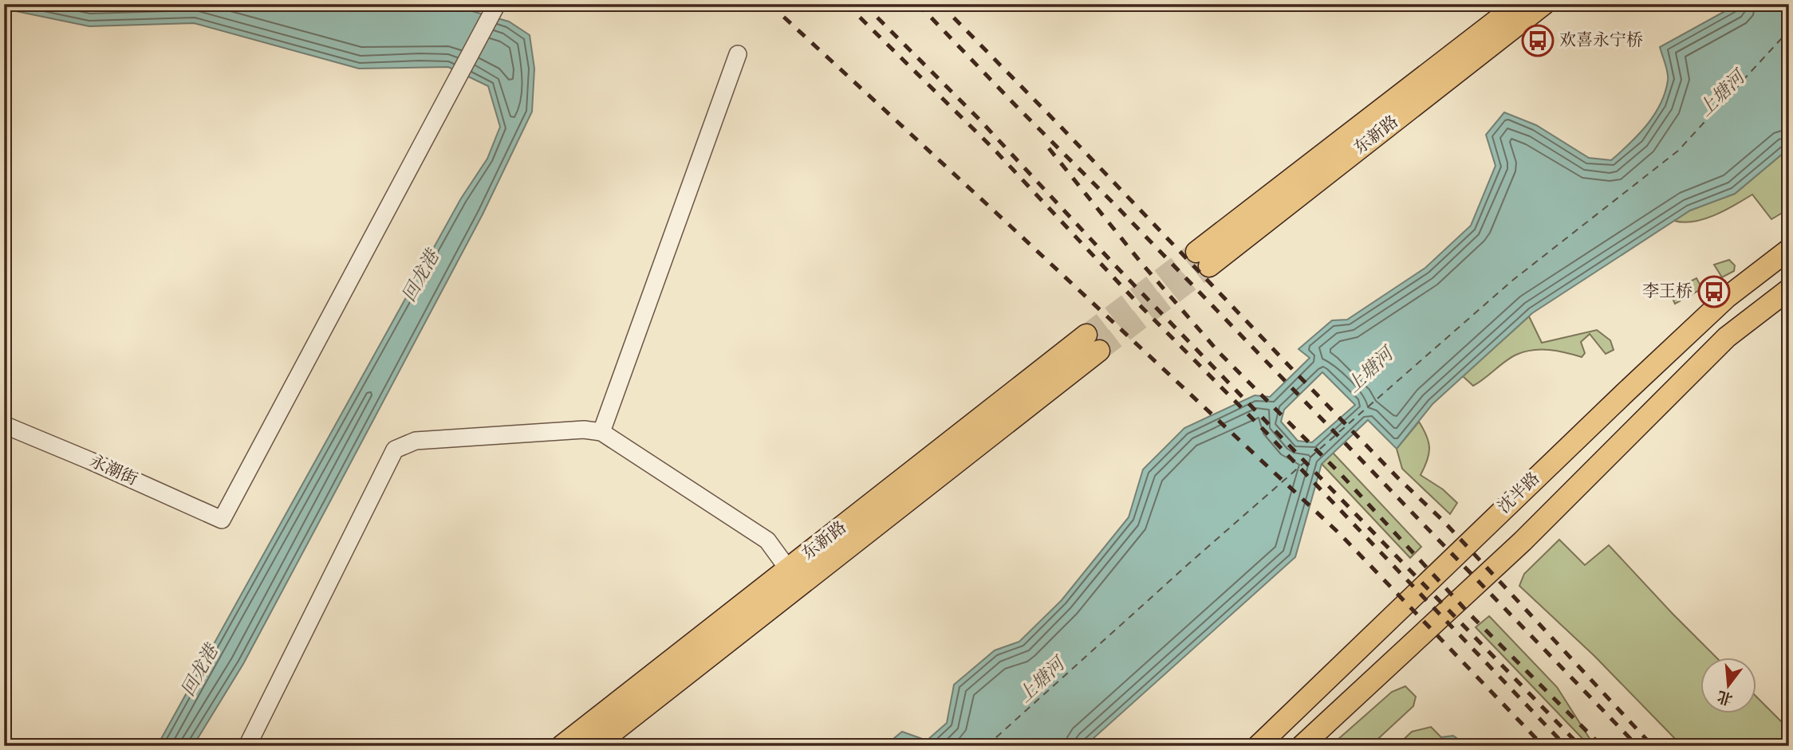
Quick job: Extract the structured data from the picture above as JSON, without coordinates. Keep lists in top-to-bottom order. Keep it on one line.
{"streets":{"main road":["东新路","沈半路"],"street":["永潮街"]},"water":["上塘河","回龙港"],"places":{"bus stop":["欢喜永宁桥","李王桥"]},"north":"bottom"}
